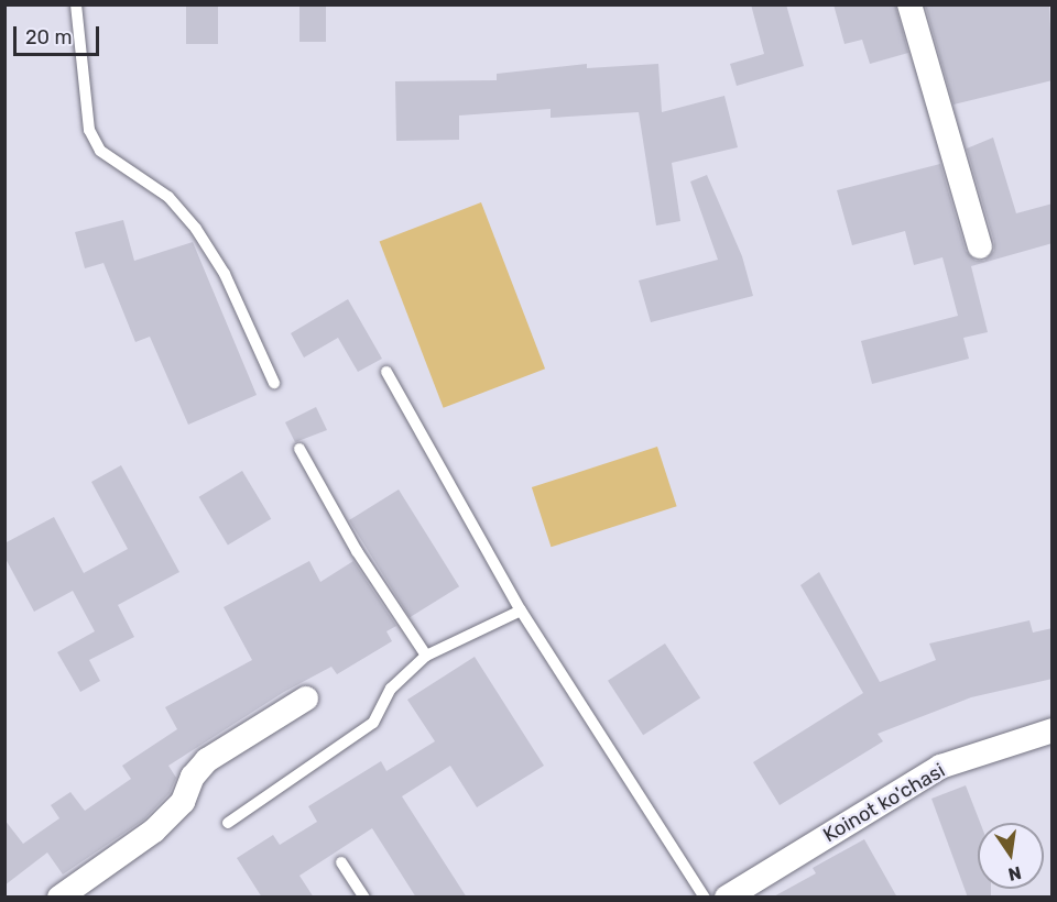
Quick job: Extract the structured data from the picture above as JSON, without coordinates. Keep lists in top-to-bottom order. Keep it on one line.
{"streets":{"street":["Koinot ko'chasi"]},"scale_bar":"20 m","north":"bottom"}
